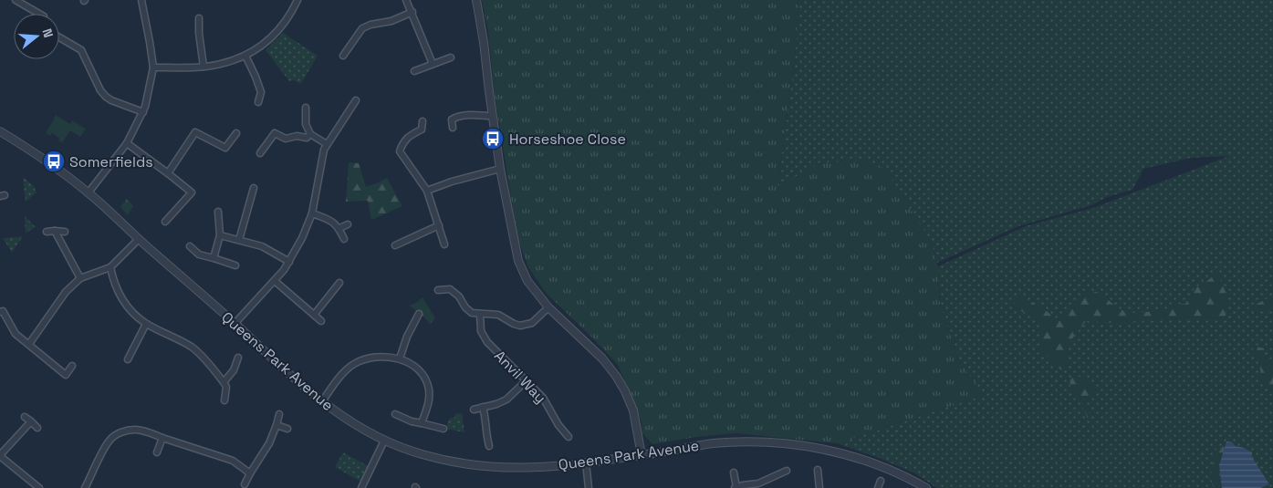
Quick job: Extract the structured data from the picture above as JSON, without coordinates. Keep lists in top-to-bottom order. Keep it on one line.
{"streets":{"street":["Queens Park Avenue","Anvil Way"]},"places":{"bus stop":["Horseshoe Close","Somerfields"]},"north":"right"}
